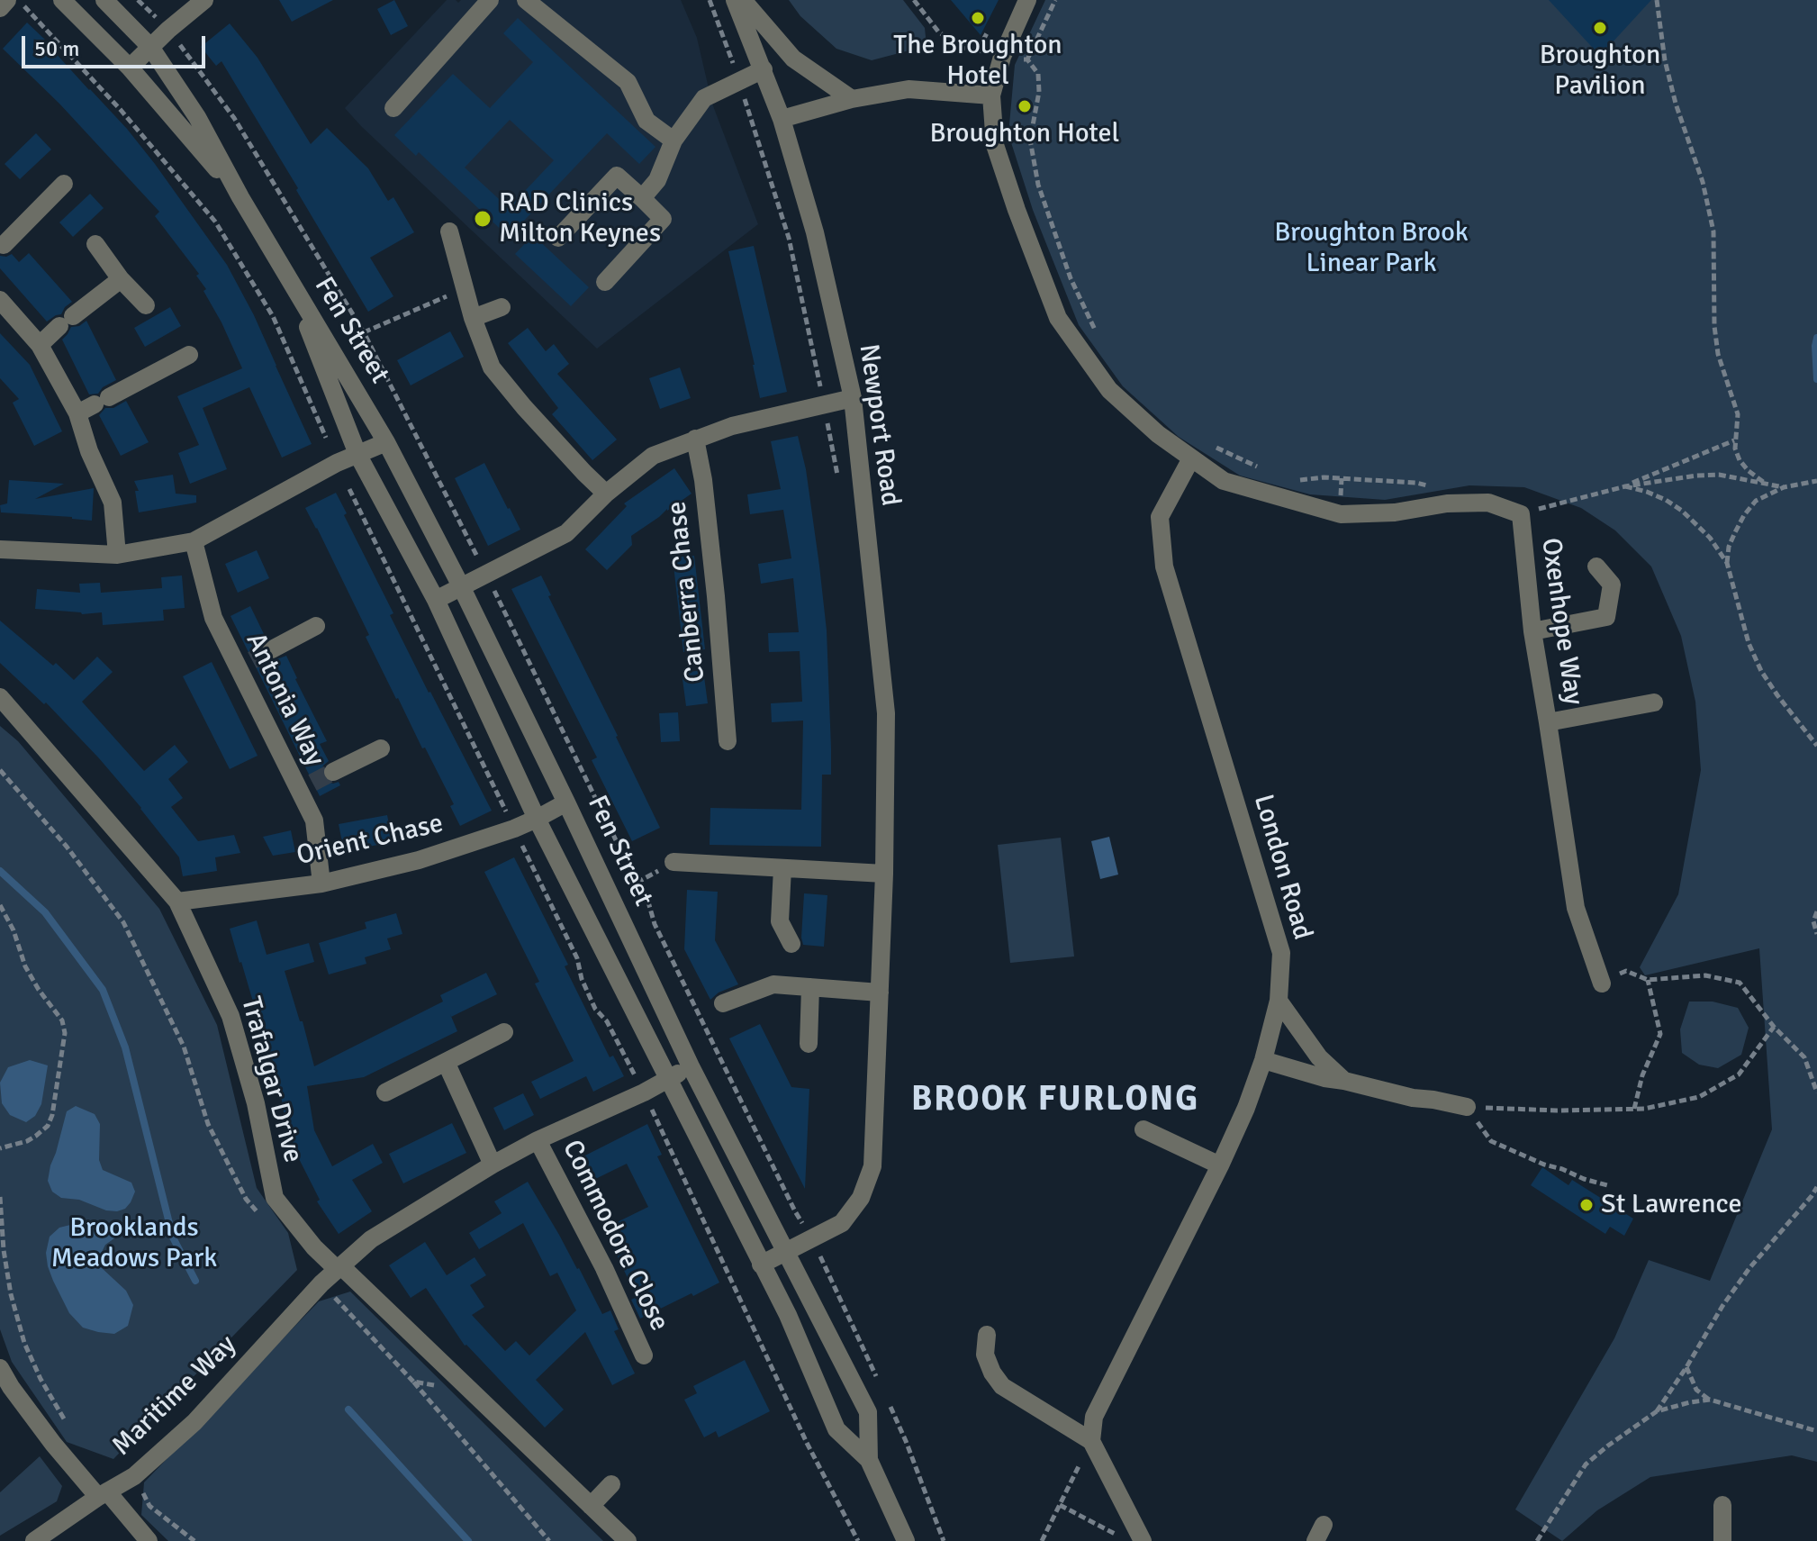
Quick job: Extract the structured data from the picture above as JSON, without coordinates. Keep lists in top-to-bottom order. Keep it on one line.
{"streets":{"street":["Fen Street","Newport Road","Canberra Chase","Oxenhope Way","Antonia Way","Orient Chase","London Road","Trafalgar Drive","Commodore Close","Maritime Way"]},"crossings":[["Fen Street","Newport Road"],["Fen Street","Orient Chase"],["Fen Street","Commodore Close"],["Oxenhope Way","London Road"],["Antonia Way","Orient Chase"],["Orient Chase","Trafalgar Drive"],["Trafalgar Drive","Commodore Close"],["Trafalgar Drive","Maritime Way"],["Commodore Close","Maritime Way"]],"districts":["BROOK FURLONG"],"parks":["Broughton Brook Linear Park","Brooklands Meadows Park"],"places":["The Broughton Hotel","Broughton Pavilion","Broughton Hotel","RAD Clinics Milton Keynes","St Lawrence"],"scale_bar":"50 m"}
